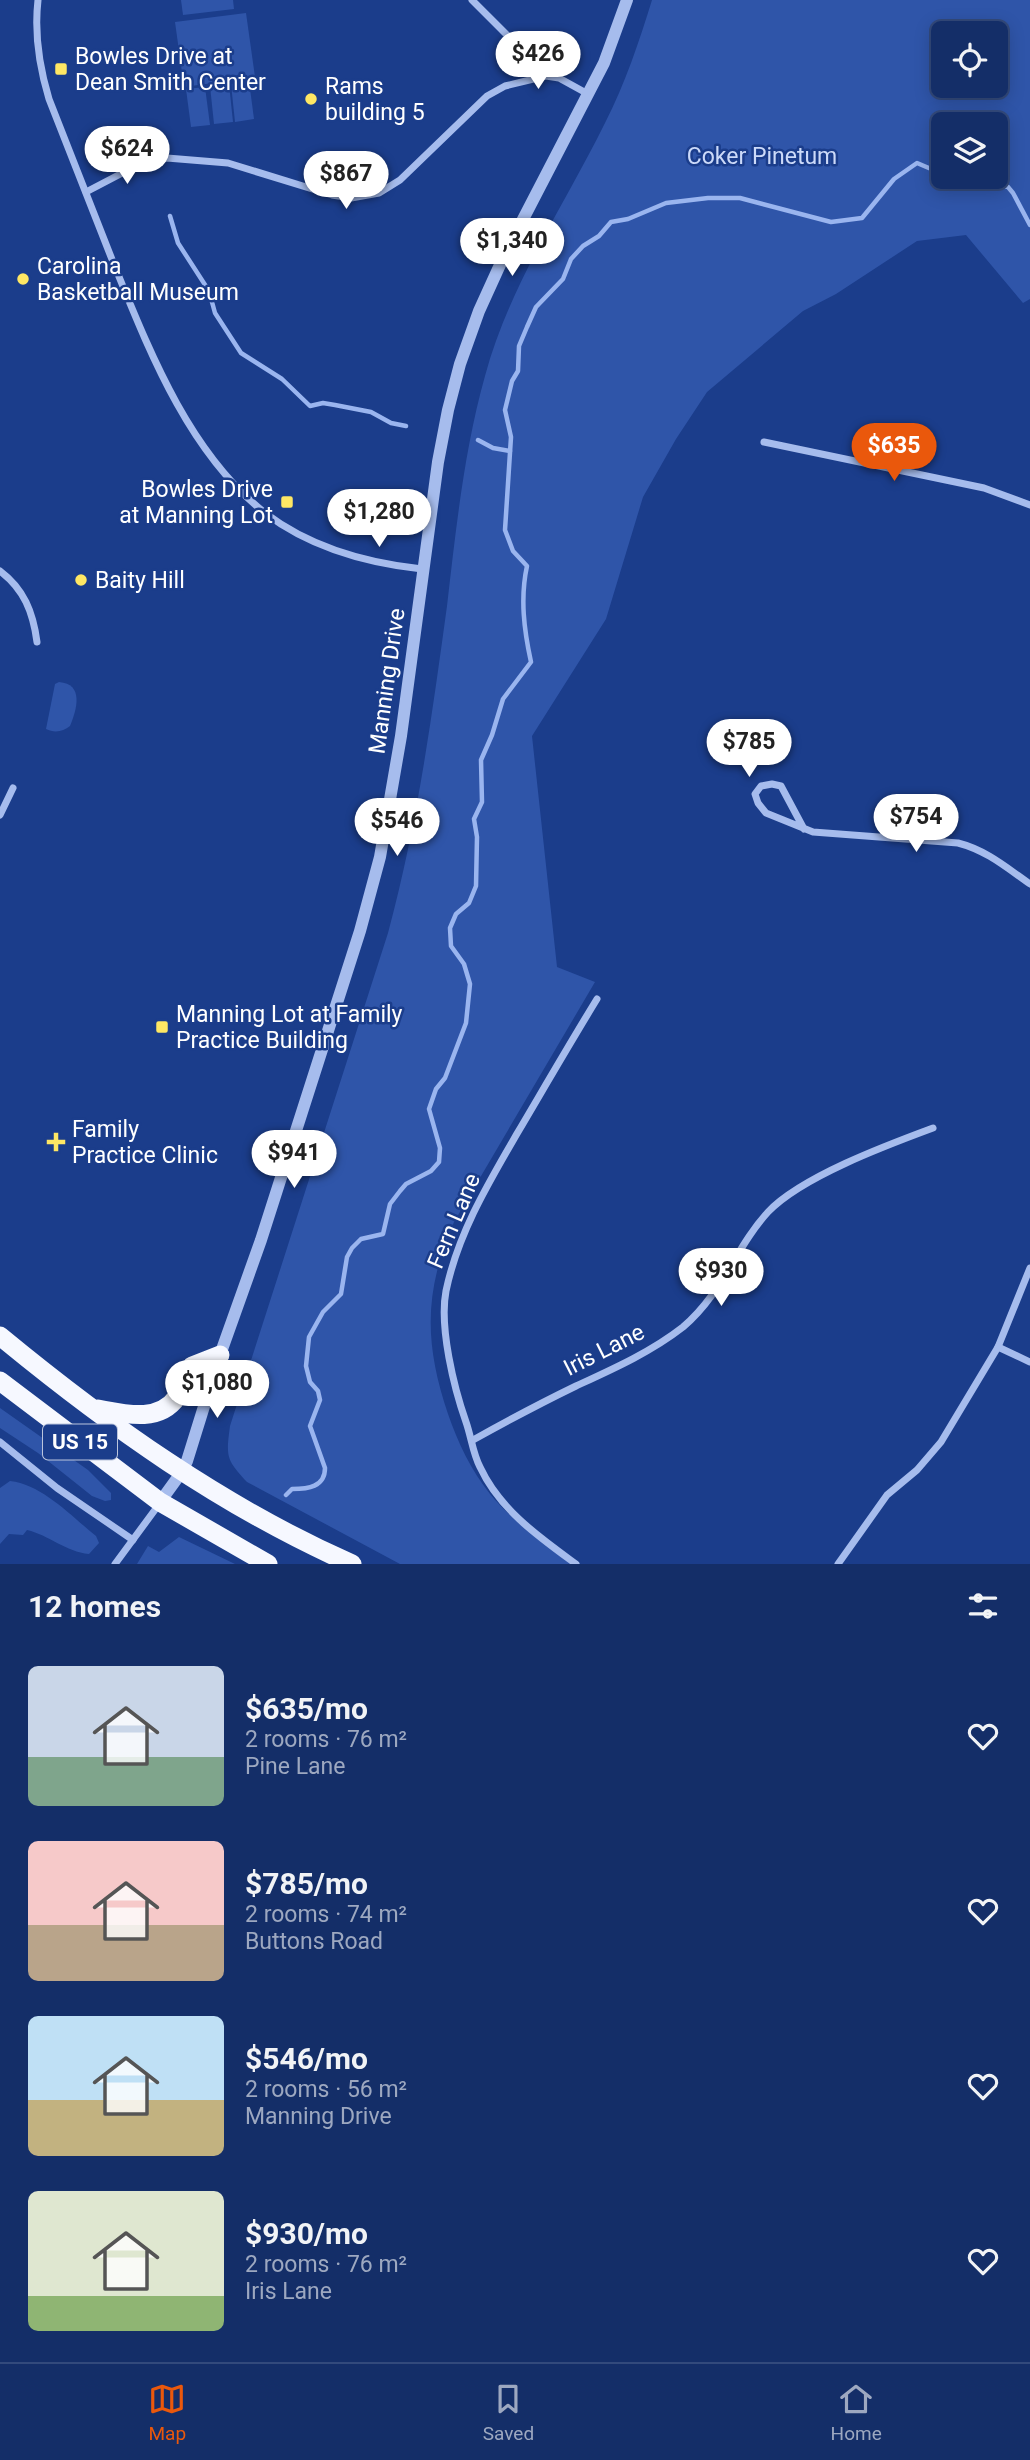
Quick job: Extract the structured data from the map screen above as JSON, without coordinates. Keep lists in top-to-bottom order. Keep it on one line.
{"streets":{"highway":["US 15"],"street":["Manning Drive","Fern Lane","Iris Lane"]},"crossings":[["Manning Drive","US 15"],["Fern Lane","Iris Lane"]],"parks":["Coker Pinetum"],"places":{"transit":["Bowles Drive at Dean Smith Center","Bowles Drive at Manning Lot","Manning Lot at Family Practice Building"],"other":["Rams building 5","Carolina Basketball Museum","Baity Hill"],"health":["Family Practice Clinic"]},"page":{"price":["$426","$624","$867","$1,340","$635","$1,280","$785","$754","$546","$941","$930","$1,080"],"heading":"12 homes","list":[{"name":"$635/mo","note":"2 rooms · 76 m² · Pine Lane"},{"name":"$785/mo","note":"2 rooms · 74 m² · Buttons Road"},{"name":"$546/mo","note":"2 rooms · 56 m² · Manning Drive"},{"name":"$930/mo","note":"2 rooms · 76 m² · Iris Lane"}],"tabs":["Map","Saved","Home"]}}
